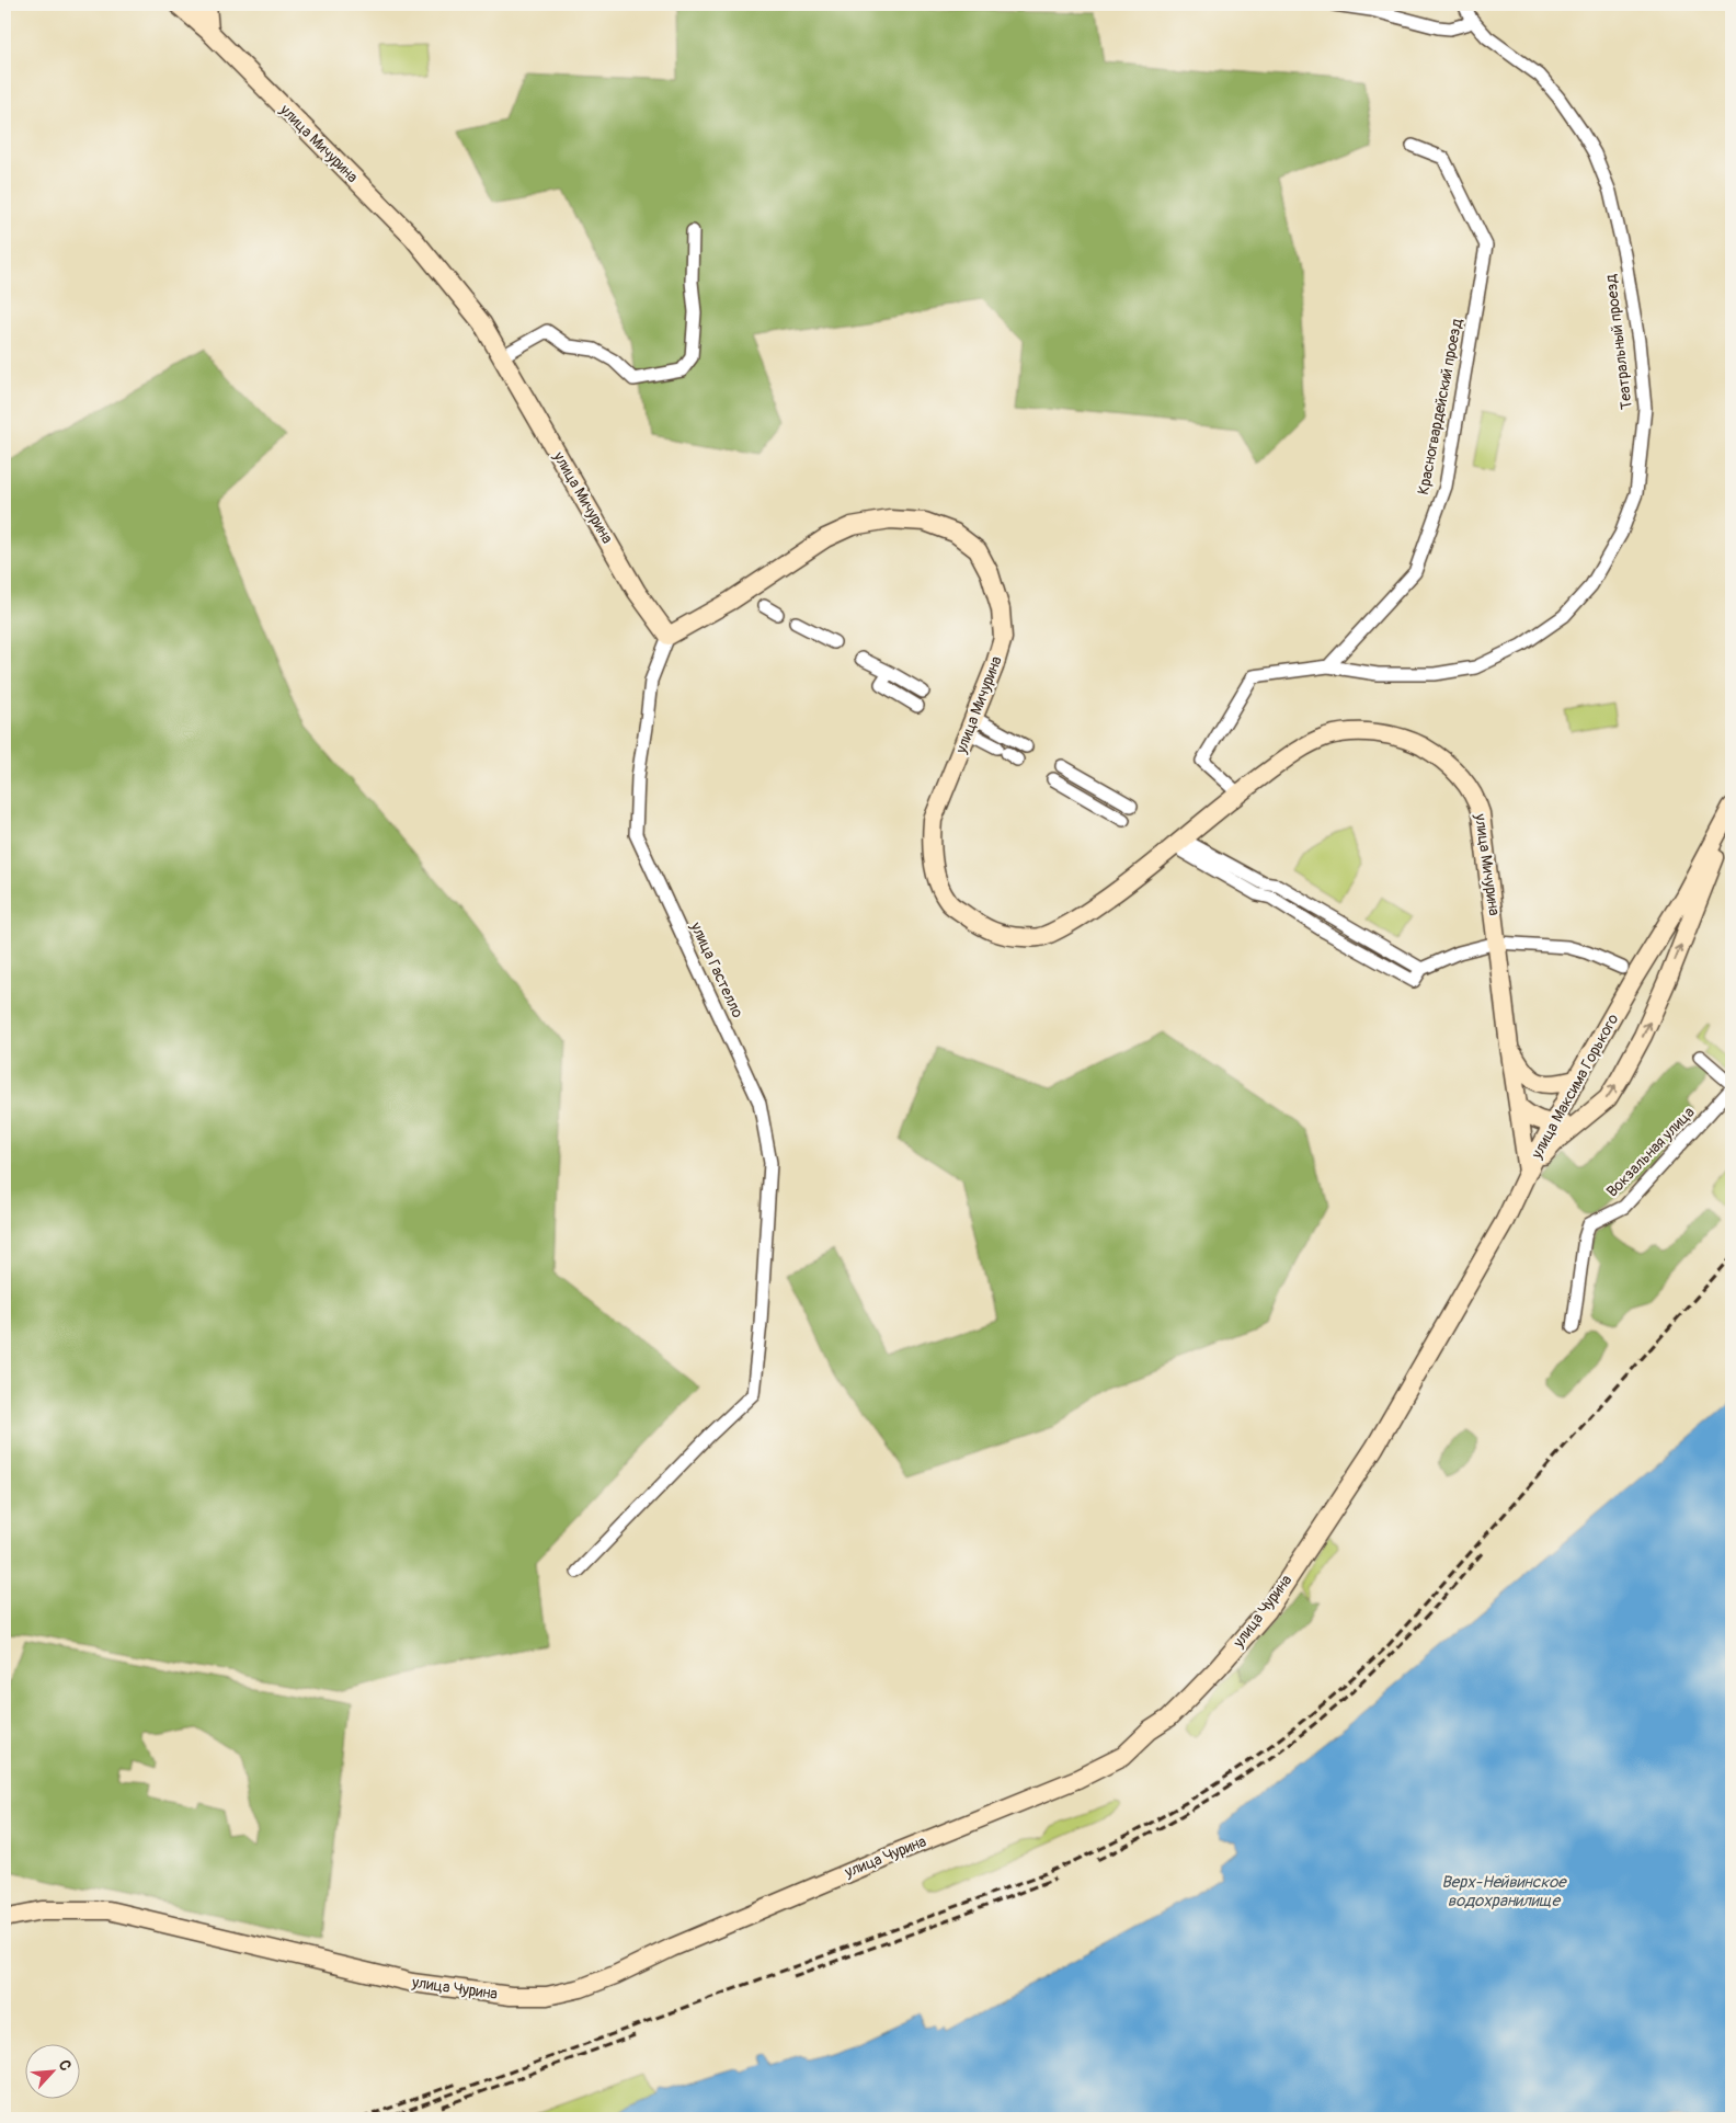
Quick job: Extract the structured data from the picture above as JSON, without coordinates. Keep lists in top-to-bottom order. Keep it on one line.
{"streets":{"street":["улица Мичурина","Театральный проезд","Красногвардейский проезд","улица Гастелло","улица Максима Горького","Вокзальная улица","улица Чурина"]},"crossings":[["улица Мичурина","Театральный проезд"],["улица Мичурина","улица Гастелло"],["улица Мичурина","улица Максима Горького"],["улица Мичурина","улица Чурина"],["Театральный проезд","Красногвардейский проезд"],["улица Максима Горького","улица Чурина"]],"water":["Верх-Нейвинское водохранилище"],"north":"top right"}
